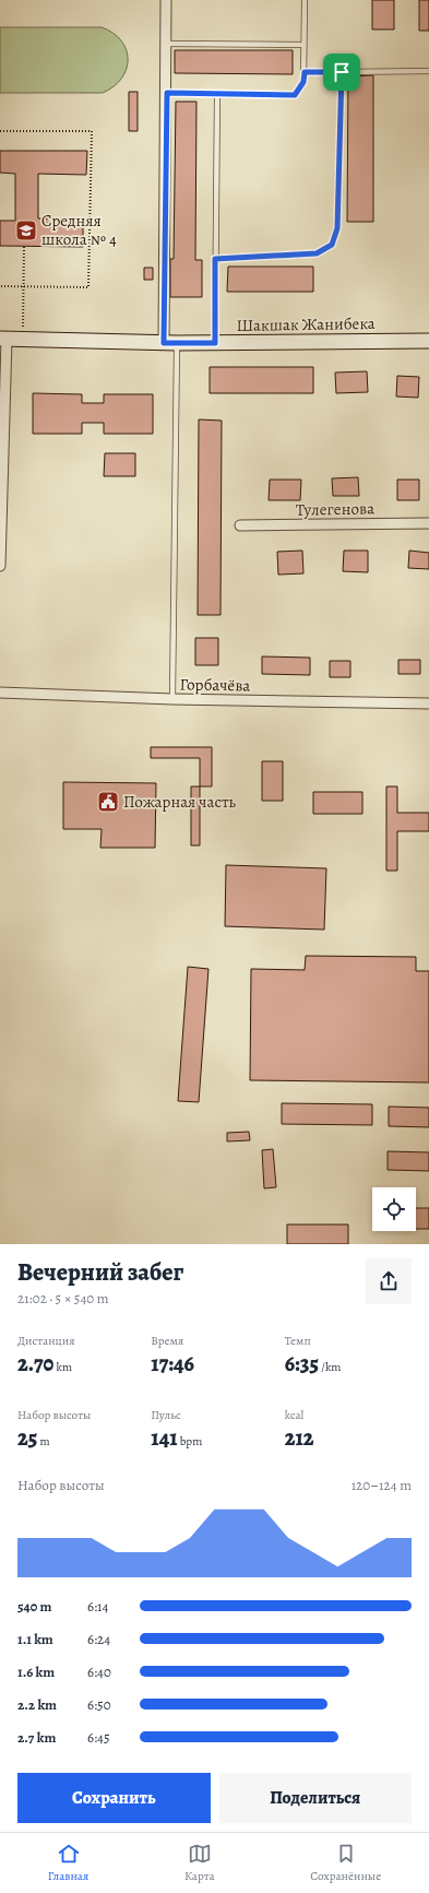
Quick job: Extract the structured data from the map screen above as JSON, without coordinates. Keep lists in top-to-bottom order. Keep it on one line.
{"streets":{"main road":["Шакшак Жанибека"],"street":["Тулегенова","Горбачёва"]},"places":{"school or university":["Средняя школа № 4"],"public building":["Пожарная часть"]},"page":{"heading":["Вечерний забег","21:02 · 5 × 540 m"],"stats":[["Дистанция","2.70 km"],["Время","17:46"],["Темп","6:35 /km"],["Набор высоты","25 m"],["Пульс","141 bpm"],["kcal","212"]],"chart":["Набор высоты","120–124 m"],"list":[{"name":"540 m","note":"6:14"},{"name":"1.1 km","note":"6:24"},{"name":"1.6 km","note":"6:40"},{"name":"2.2 km","note":"6:50"},{"name":"2.7 km","note":"6:45"}],"buttons":["Сохранить","Поделиться"],"tabs":["Главная","Карта","Сохранённые"]}}
